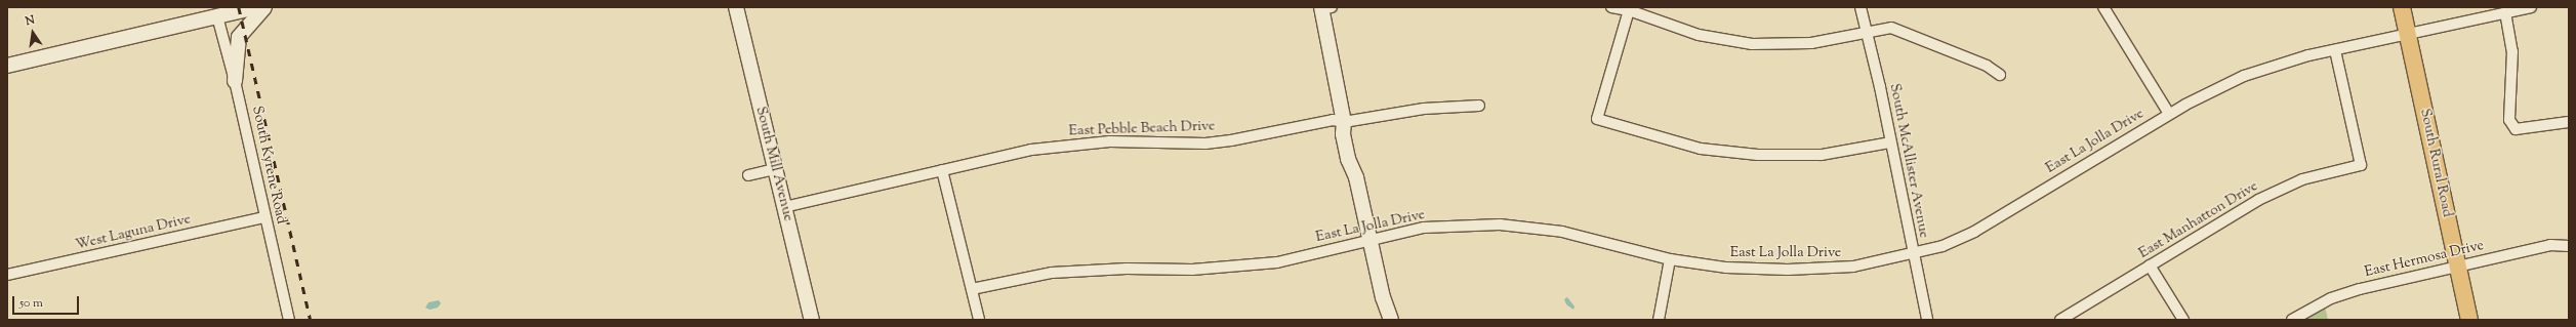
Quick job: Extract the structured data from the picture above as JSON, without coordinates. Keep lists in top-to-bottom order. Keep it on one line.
{"streets":{"main road":["South Rural Road","South Mill Avenue"],"street":["East Pebble Beach Drive","East La Jolla Drive","South McAllister Avenue","South Kyrene Road","East Manhatton Drive","West Laguna Drive","East Hermosa Drive"]},"crossings":[["East Pebble Beach Drive","South Mill Avenue"],["East La Jolla Drive","South McAllister Avenue"],["East La Jolla Drive","South Rural Road"],["East La Jolla Drive","East Manhatton Drive"],["South Rural Road","East Hermosa Drive"],["South Kyrene Road","West Laguna Drive"]],"scale_bar":"50 m","north":"top"}
